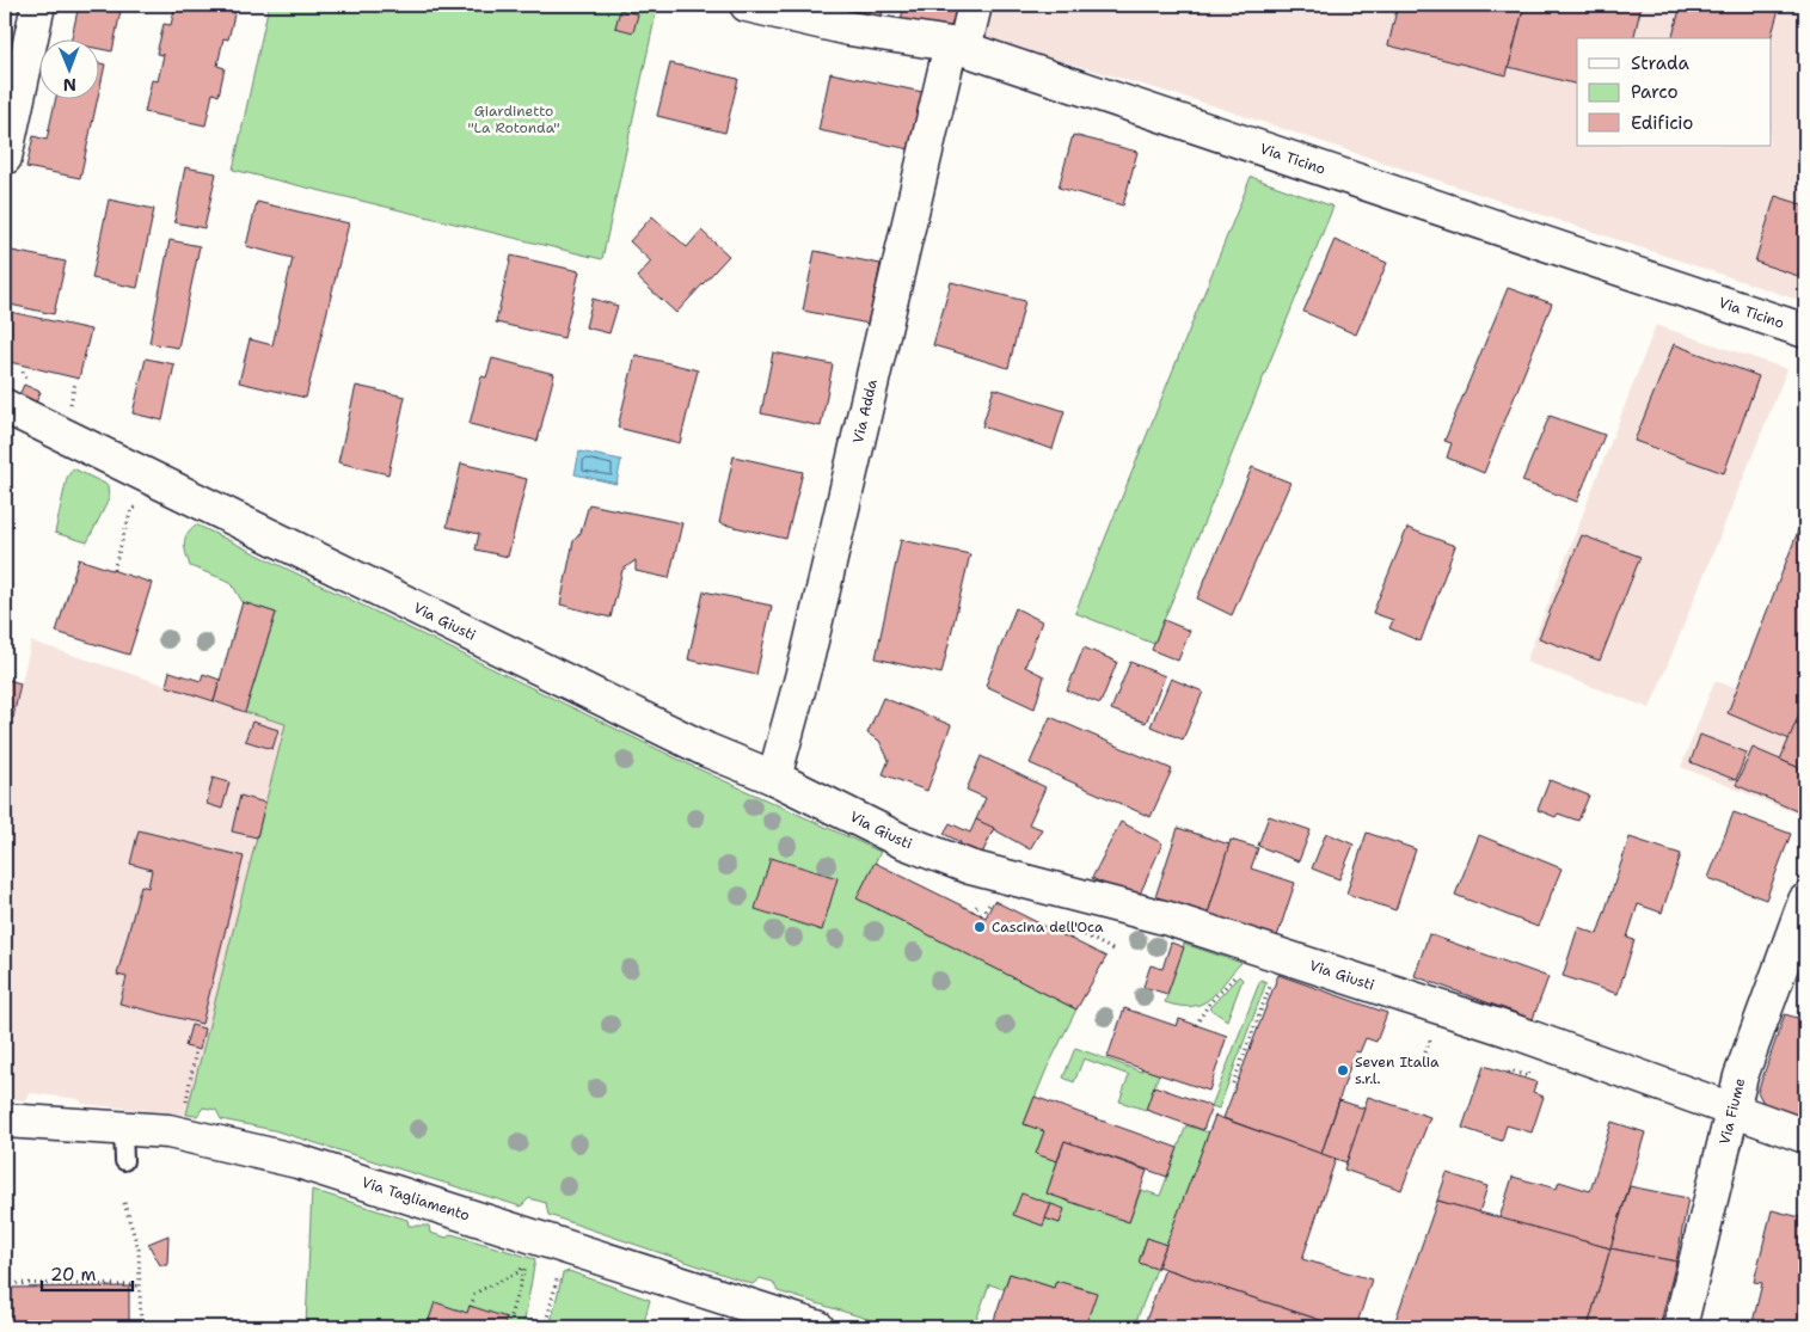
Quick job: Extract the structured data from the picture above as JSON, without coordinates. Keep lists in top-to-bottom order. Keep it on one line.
{"streets":{"street":["Via Ticino","Via Adda","Via Giusti","Via Fiume","Via Tagliamento"]},"crossings":[["Via Ticino","Via Adda"],["Via Adda","Via Giusti"],["Via Giusti","Via Fiume"]],"parks":["Giardinetto \"La Rotonda\""],"places":["Cascina dell'Oca","Seven Italia s.r.l."],"legend":["Strada","Parco","Edificio"],"scale_bar":"20 m","north":"bottom"}
